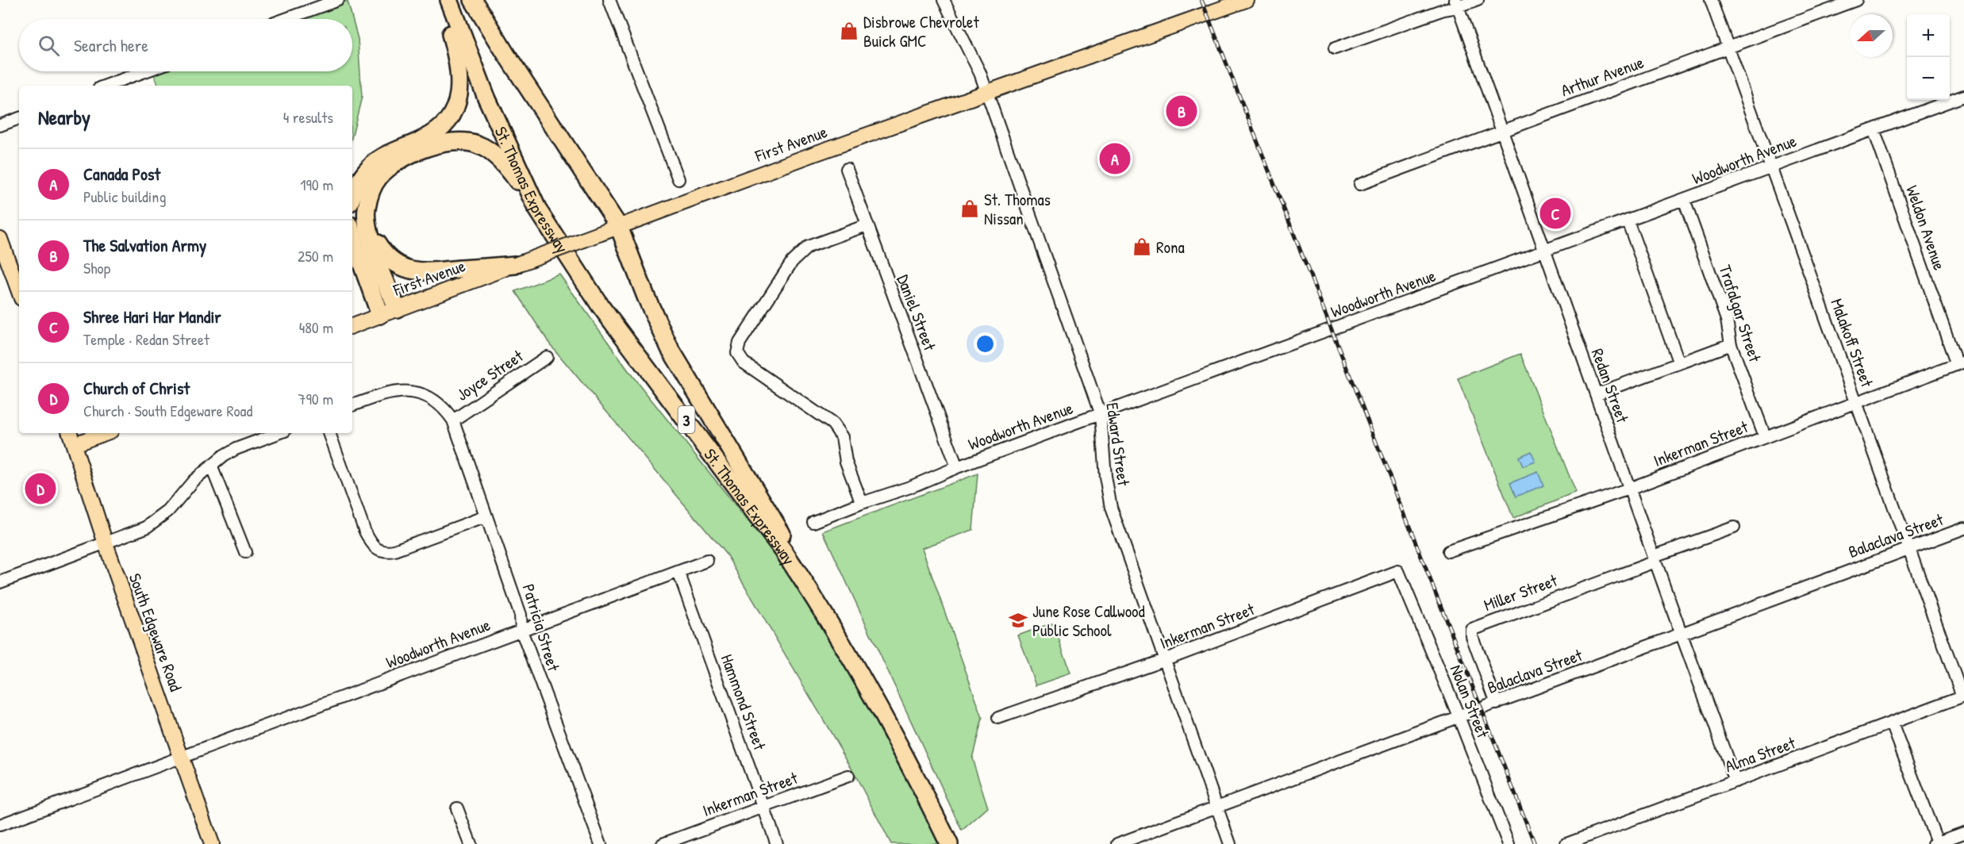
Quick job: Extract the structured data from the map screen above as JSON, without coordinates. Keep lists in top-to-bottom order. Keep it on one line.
{"streets":{"highway":["St. Thomas Expressway","3"],"main road":["First Avenue","South Edgeware Road"],"street":["Arthur Avenue","Woodworth Avenue","Weldon Avenue","Daniel Street","Trafalgar Street","Malakoff Street","Joyce Street","Redan Street","Inkerman Street","Edward Street","Balaclava Street","Miller Street","Patricia Street","Nolan Street","Hammond Street","Alma Street"]},"crossings":[["Arthur Avenue","Malakoff Street"],["Arthur Avenue","Redan Street"],["First Avenue","Edward Street"],["Woodworth Avenue","Weldon Avenue"],["Woodworth Avenue","Daniel Street"],["Woodworth Avenue","Trafalgar Street"],["Woodworth Avenue","Malakoff Street"],["Woodworth Avenue","Redan Street"],["Woodworth Avenue","Edward Street"],["Woodworth Avenue","Patricia Street"],["Woodworth Avenue","South Edgeware Road"],["Woodworth Avenue","Hammond Street"],["Weldon Avenue","Inkerman Street"],["Trafalgar Street","Inkerman Street"],["Malakoff Street","Inkerman Street"],["Malakoff Street","Balaclava Street"],["Malakoff Street","Alma Street"],["Joyce Street","Patricia Street"],["Redan Street","Inkerman Street"],["Redan Street","Balaclava Street"],["Redan Street","Miller Street"],["Redan Street","Alma Street"],["Inkerman Street","Edward Street"],["Inkerman Street","Nolan Street"],["Inkerman Street","Hammond Street"],["Edward Street","Balaclava Street"],["Balaclava Street","Miller Street"],["Balaclava Street","Nolan Street"]],"places":{"shop":["Disbrowe Chevrolet Buick GMC","St. Thomas Nissan","Rona"],"school or university":["June Rose Callwood Public School"]},"north":"left","page":{"map_buttons":["+","−"],"search":"Search here","heading":["Nearby","4 results"],"pins":["B","A","C","D"],"list":[{"mark":"A","name":"Canada Post","note":"Public building","value":"190 m"},{"mark":"B","name":"The Salvation Army","note":"Shop","value":"250 m"},{"mark":"C","name":"Shree Hari Har Mandir","note":"Temple · Redan Street","value":"480 m"},{"mark":"D","name":"Church of Christ","note":"Church · South Edgeware Road","value":"790 m"}]}}
